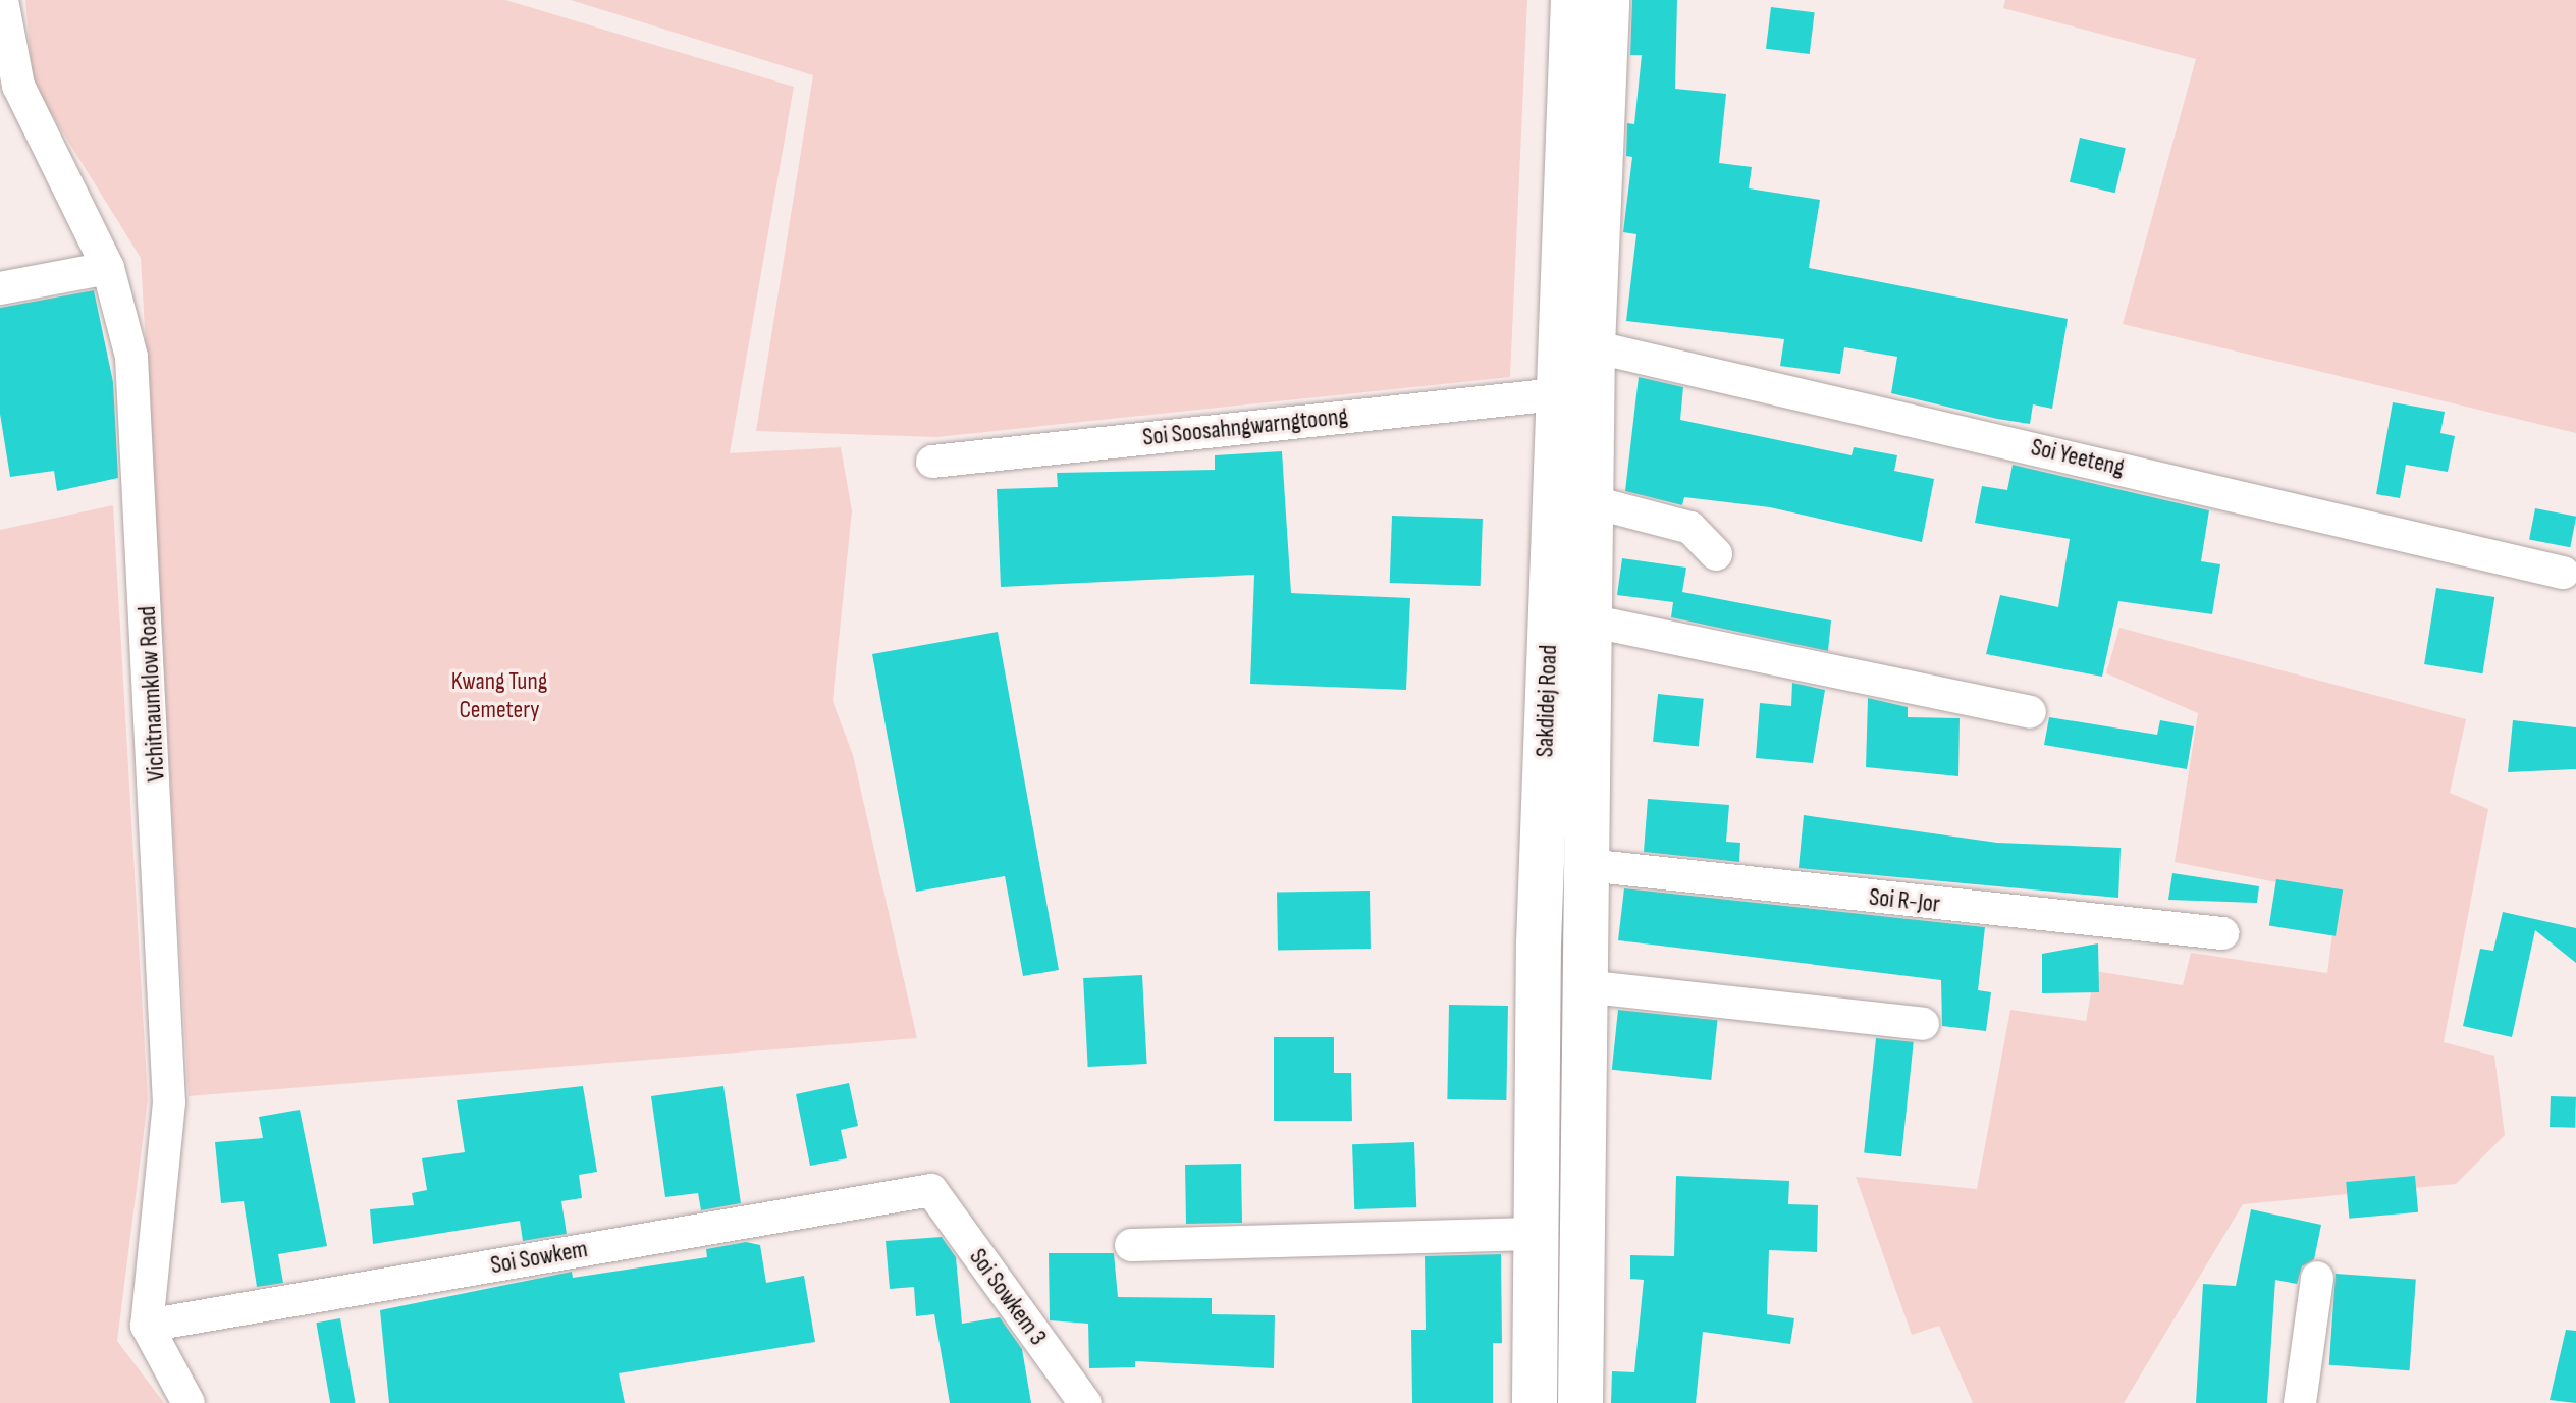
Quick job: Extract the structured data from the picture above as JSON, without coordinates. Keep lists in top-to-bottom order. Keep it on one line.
{"streets":{"main road":["Sakdidej Road"],"street":["Soi Soosahngwarngtoong","Soi Yeeteng","Vichitnaumklow Road","Soi R-Jor","Soi Sowkem","Soi Sowkem 3"]},"crossings":[["Soi Soosahngwarngtoong","Sakdidej Road"],["Soi Yeeteng","Sakdidej Road"],["Vichitnaumklow Road","Soi Sowkem"],["Sakdidej Road","Soi R-Jor"],["Soi Sowkem","Soi Sowkem 3"]],"parks":["Kwang Tung Cemetery"]}
